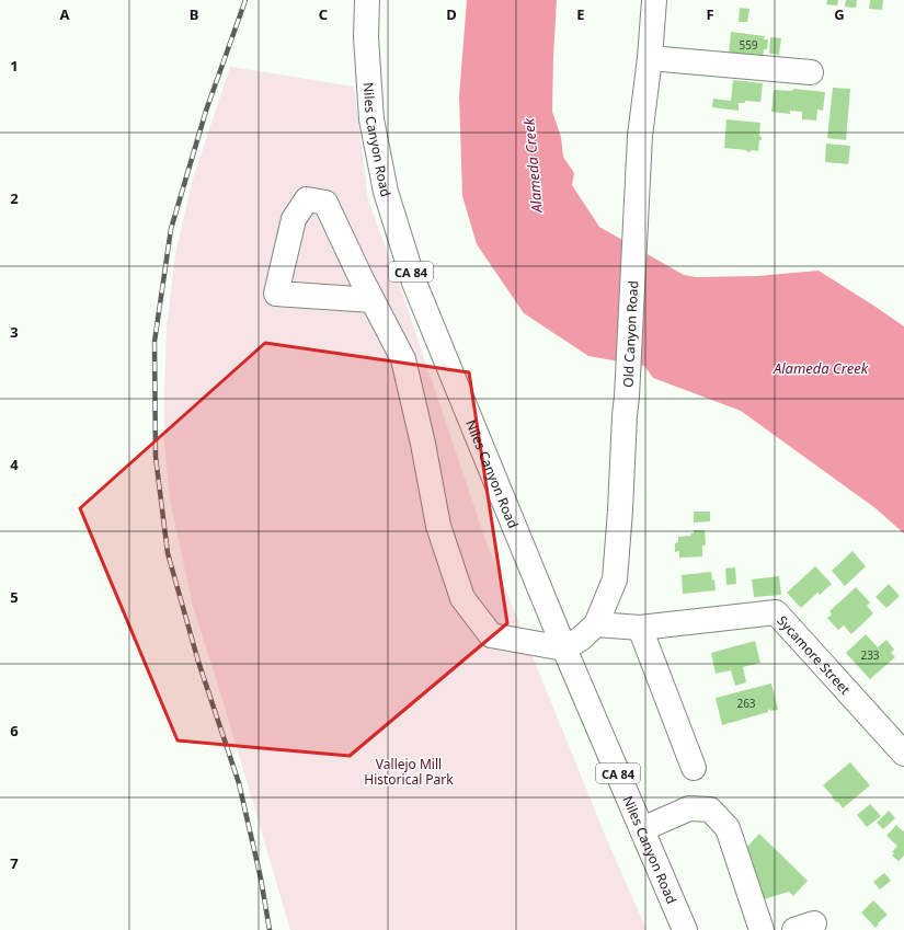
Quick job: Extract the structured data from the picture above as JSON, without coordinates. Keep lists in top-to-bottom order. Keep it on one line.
{"streets":{"street":["Niles Canyon Road","CA 84","Old Canyon Road","Sycamore Street"]},"crossings":[["Niles Canyon Road","Old Canyon Road"],["Old Canyon Road","Sycamore Street"]],"water":["Alameda Creek"],"parks":["Vallejo Mill Historical Park"],"house_numbers":["559","233","263"],"grid":{"columns":["A","B","C","D","E","F","G"],"rows":["1","2","3","4","5","6","7"]}}
